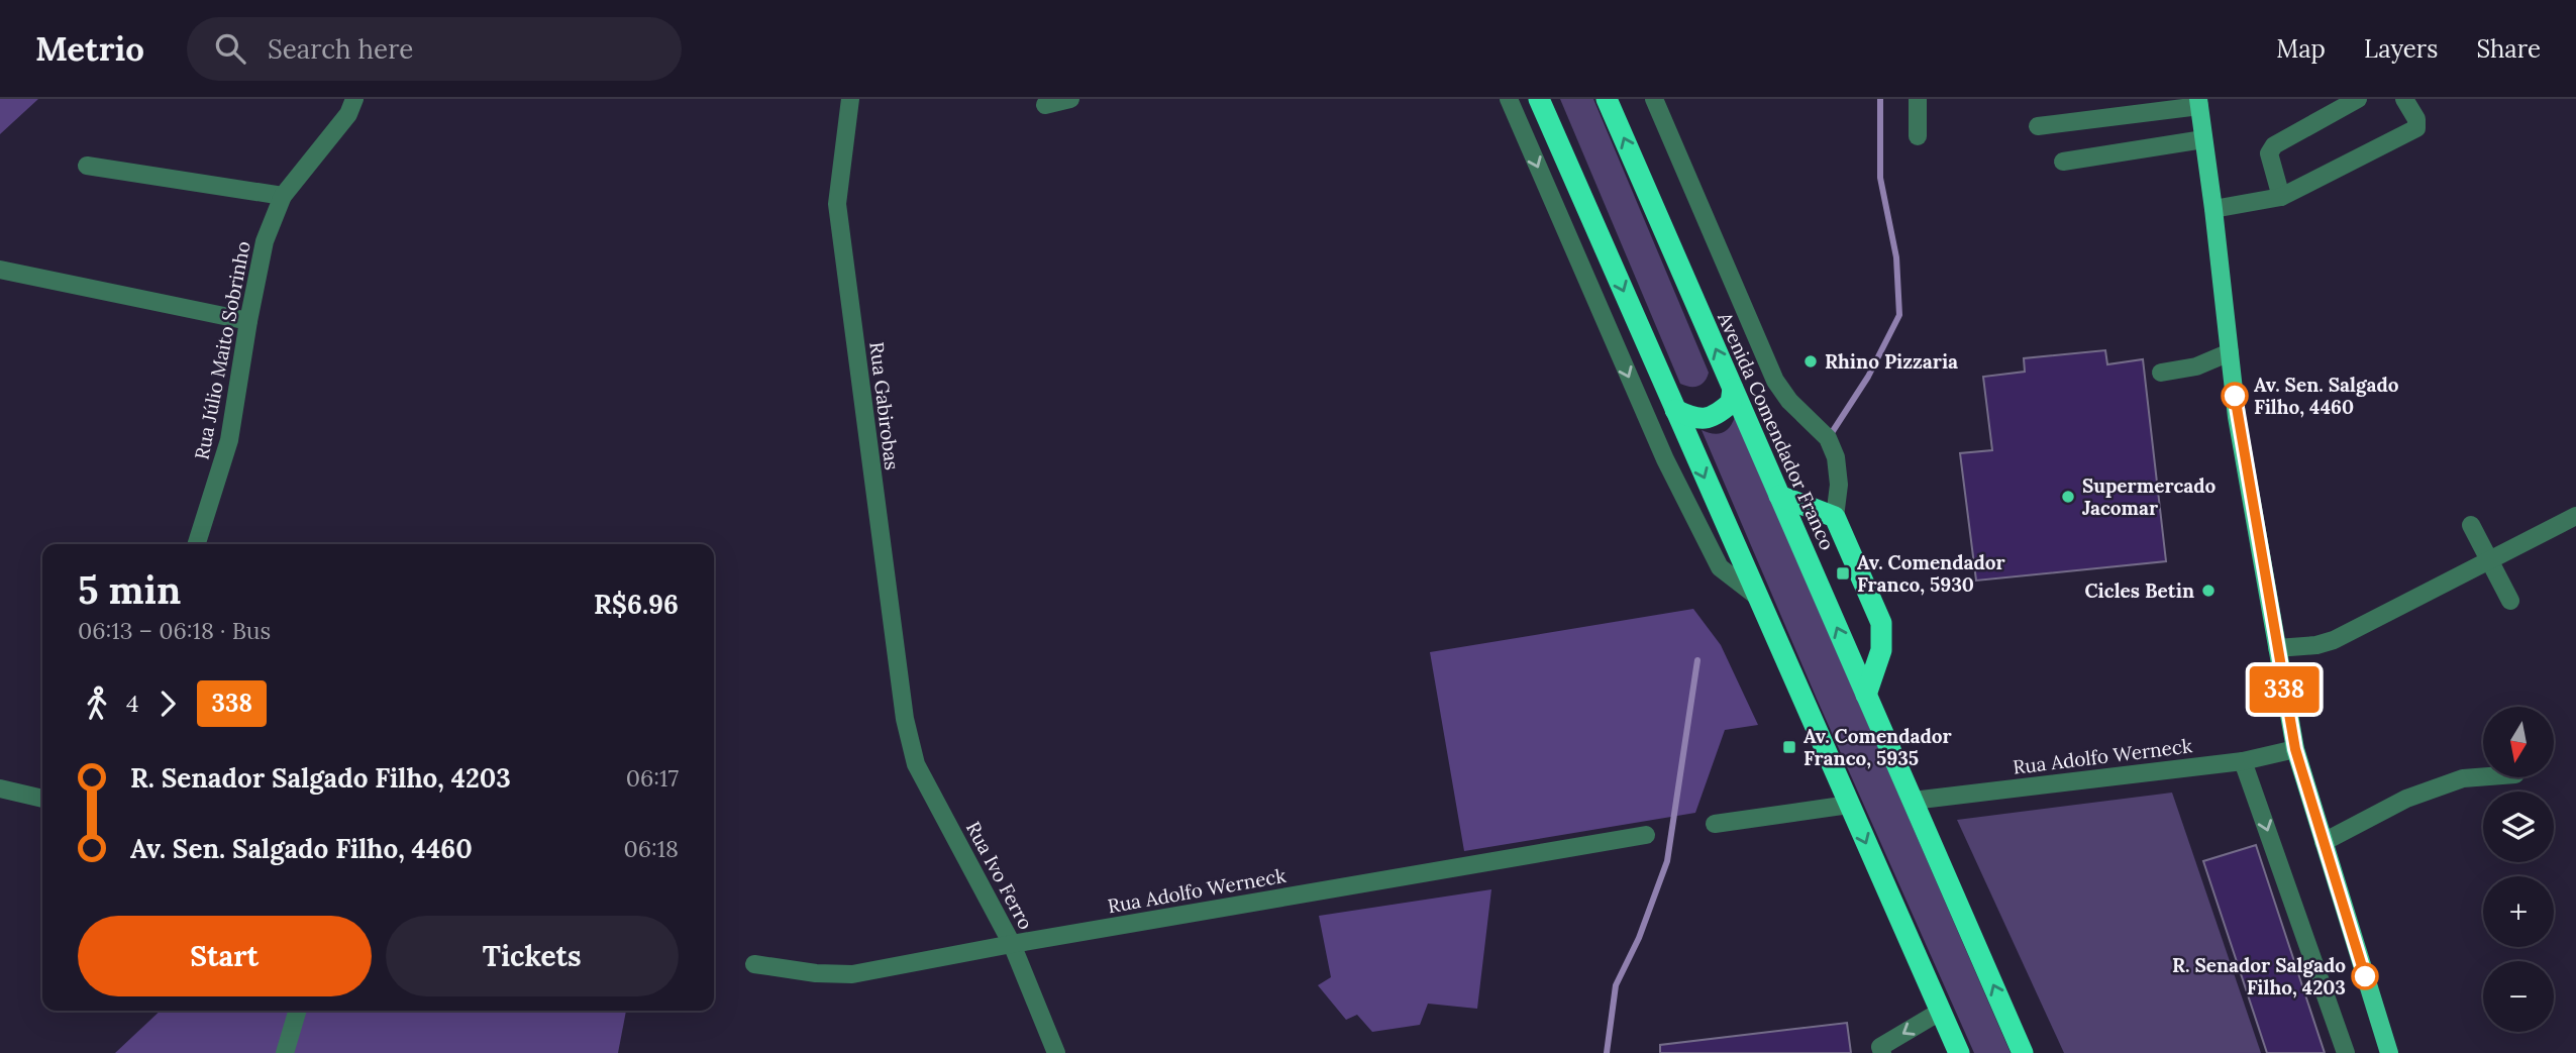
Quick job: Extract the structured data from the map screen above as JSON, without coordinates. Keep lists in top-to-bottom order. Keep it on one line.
{"streets":{"highway":["Avenida Comendador Franco"],"street":["Rua Júlio Maito Sobrinho","Rua Gabirobas","Rua Adolfo Werneck","Rua Ivo Ferro"]},"crossings":[["Rua Gabirobas","Rua Ivo Ferro"],["Avenida Comendador Franco","Rua Adolfo Werneck"],["Rua Adolfo Werneck","Rua Ivo Ferro"]],"places":{"other":["Rhino Pizzaria","Av. Sen. Salgado Filho, 4460","Supermercado Jacomar","Cicles Betin","R. Senador Salgado Filho, 4203"],"transit":["Av. Comendador Franco, 5930","Av. Comendador Franco, 5935"]},"lines":["bus line 338"],"north":"bottom","page":{"header":"Metrio","search":"Search here","nav":["Map","Layers","Share"],"on_map":"338","heading":["5 min","06:13 – 06:18 · Bus","R$6.96"],"legs":["4","338"],"map_buttons":["+","−"],"list":[{"name":"R. Senador Salgado Filho, 4203","value":"06:17"},{"name":"Av. Sen. Salgado Filho, 4460","value":"06:18"}],"buttons":["Start","Tickets"]}}
